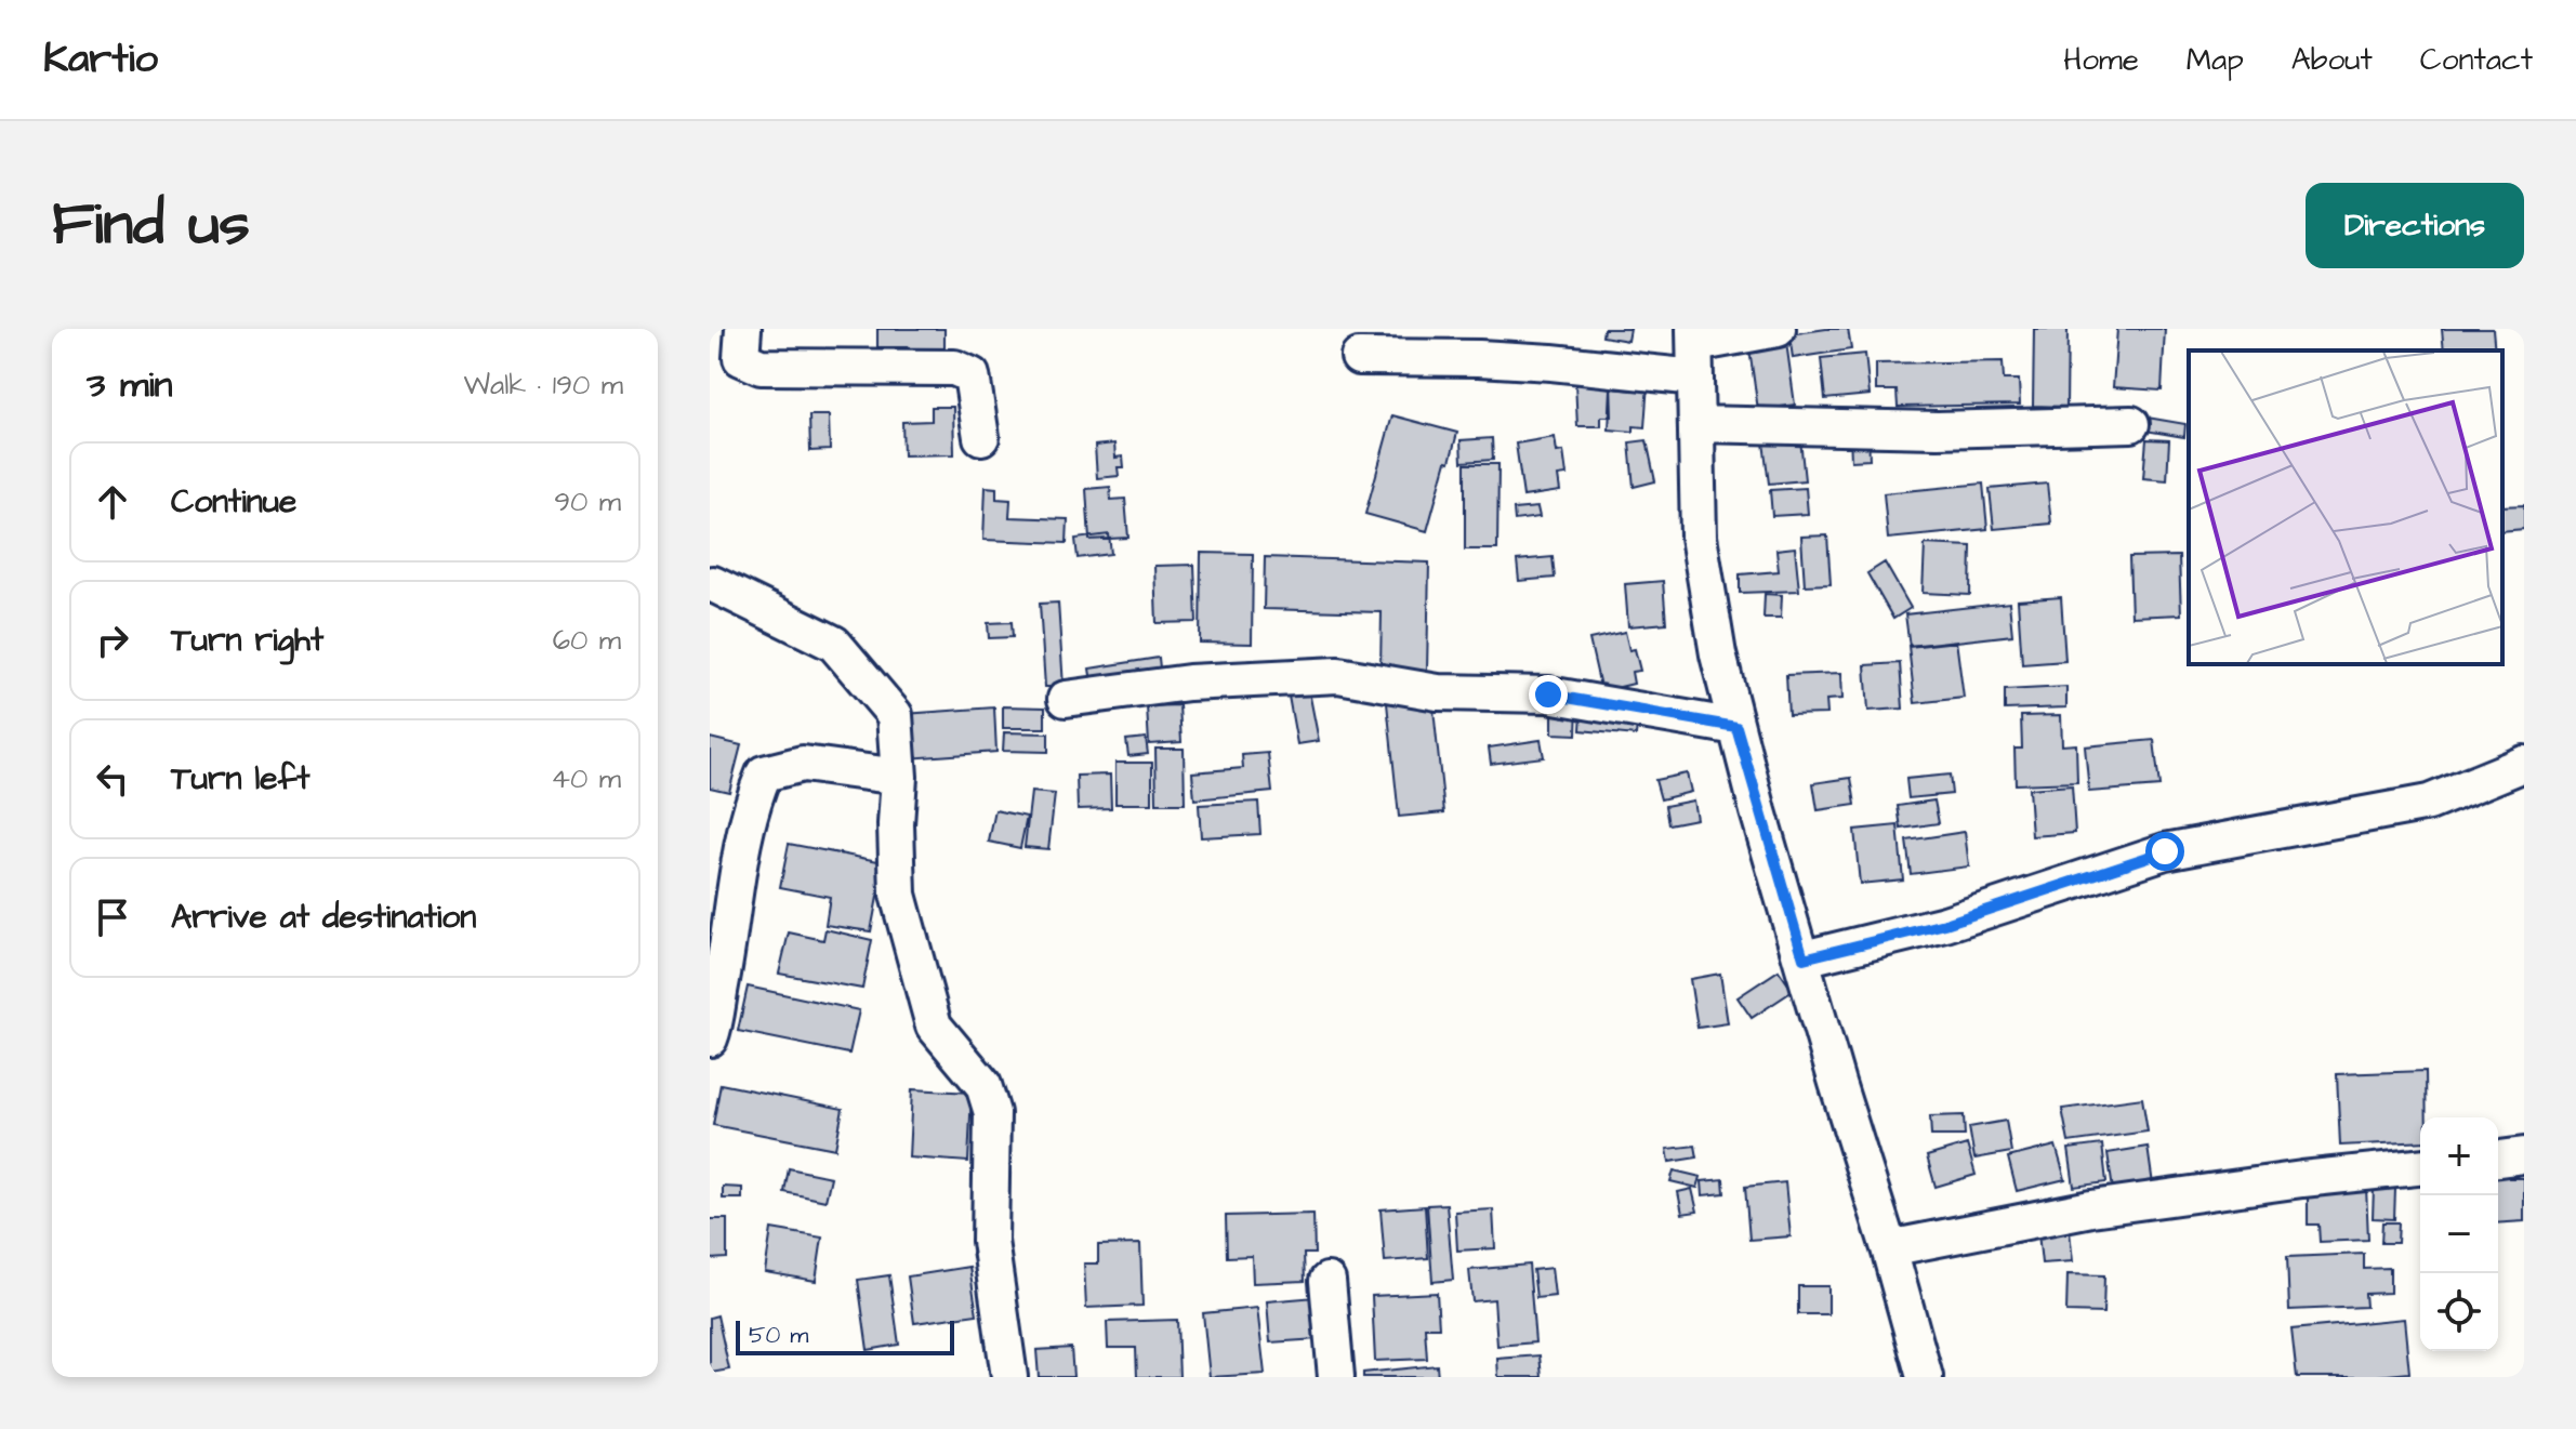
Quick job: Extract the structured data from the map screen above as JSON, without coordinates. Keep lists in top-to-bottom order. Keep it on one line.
{"scale_bar":"50 m","page":{"header":"Kartio","nav":["Home","Map","About","Contact"],"title":"Find us","buttons":"Directions","heading":["3 min","Walk · 190 m"],"list":[["Continue","90 m"],["Turn right","60 m"],["Turn left","40 m"],"Arrive at destination"],"map_buttons":["+","−"],"scale":"50 m"}}
